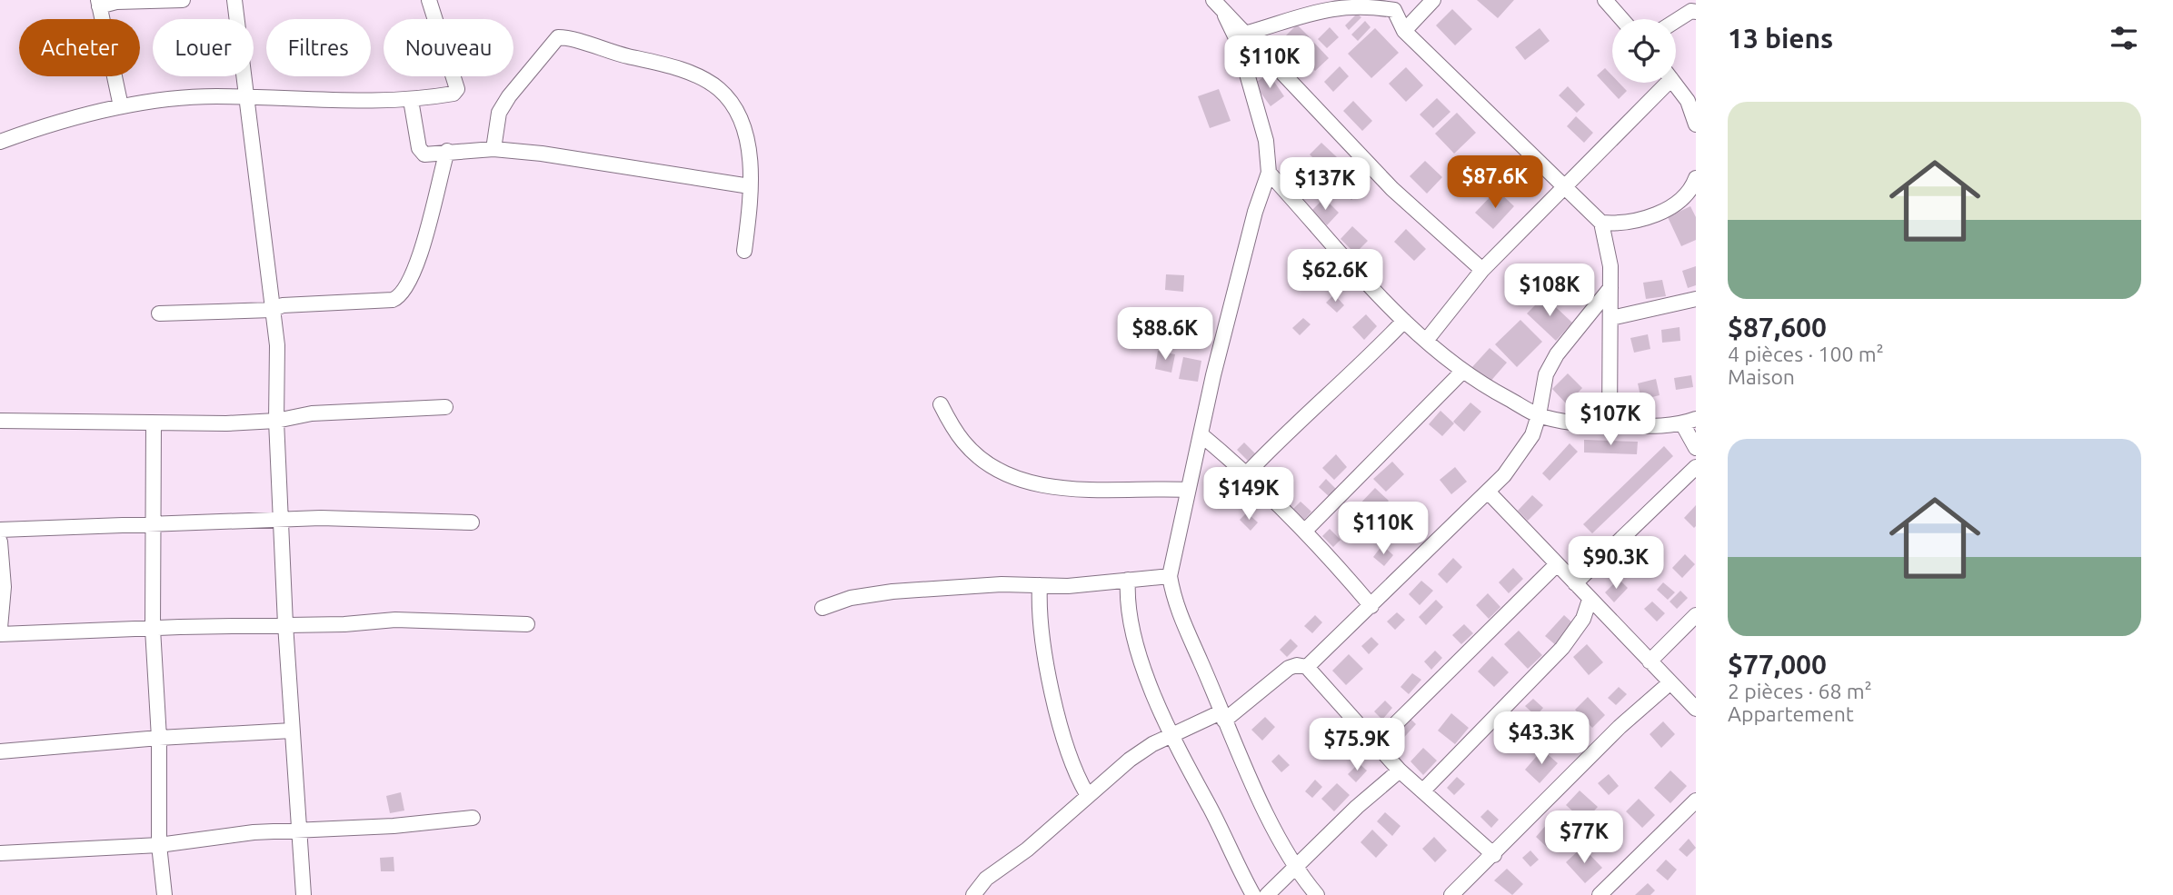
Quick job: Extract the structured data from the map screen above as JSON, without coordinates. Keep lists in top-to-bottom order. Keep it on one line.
{"page":{"heading":"13 biens","chip":["Acheter","Louer","Filtres","Nouveau"],"price":["$110K","$87.6K","$137K","$62.6K","$108K","$88.6K","$107K","$149K","$110K","$90.3K","$43.3K","$75.9K","$77K"],"list":[{"name":"$87,600","note":"4 pièces · 100 m² · Maison"},{"name":"$77,000","note":"2 pièces · 68 m² · Appartement"}]}}
